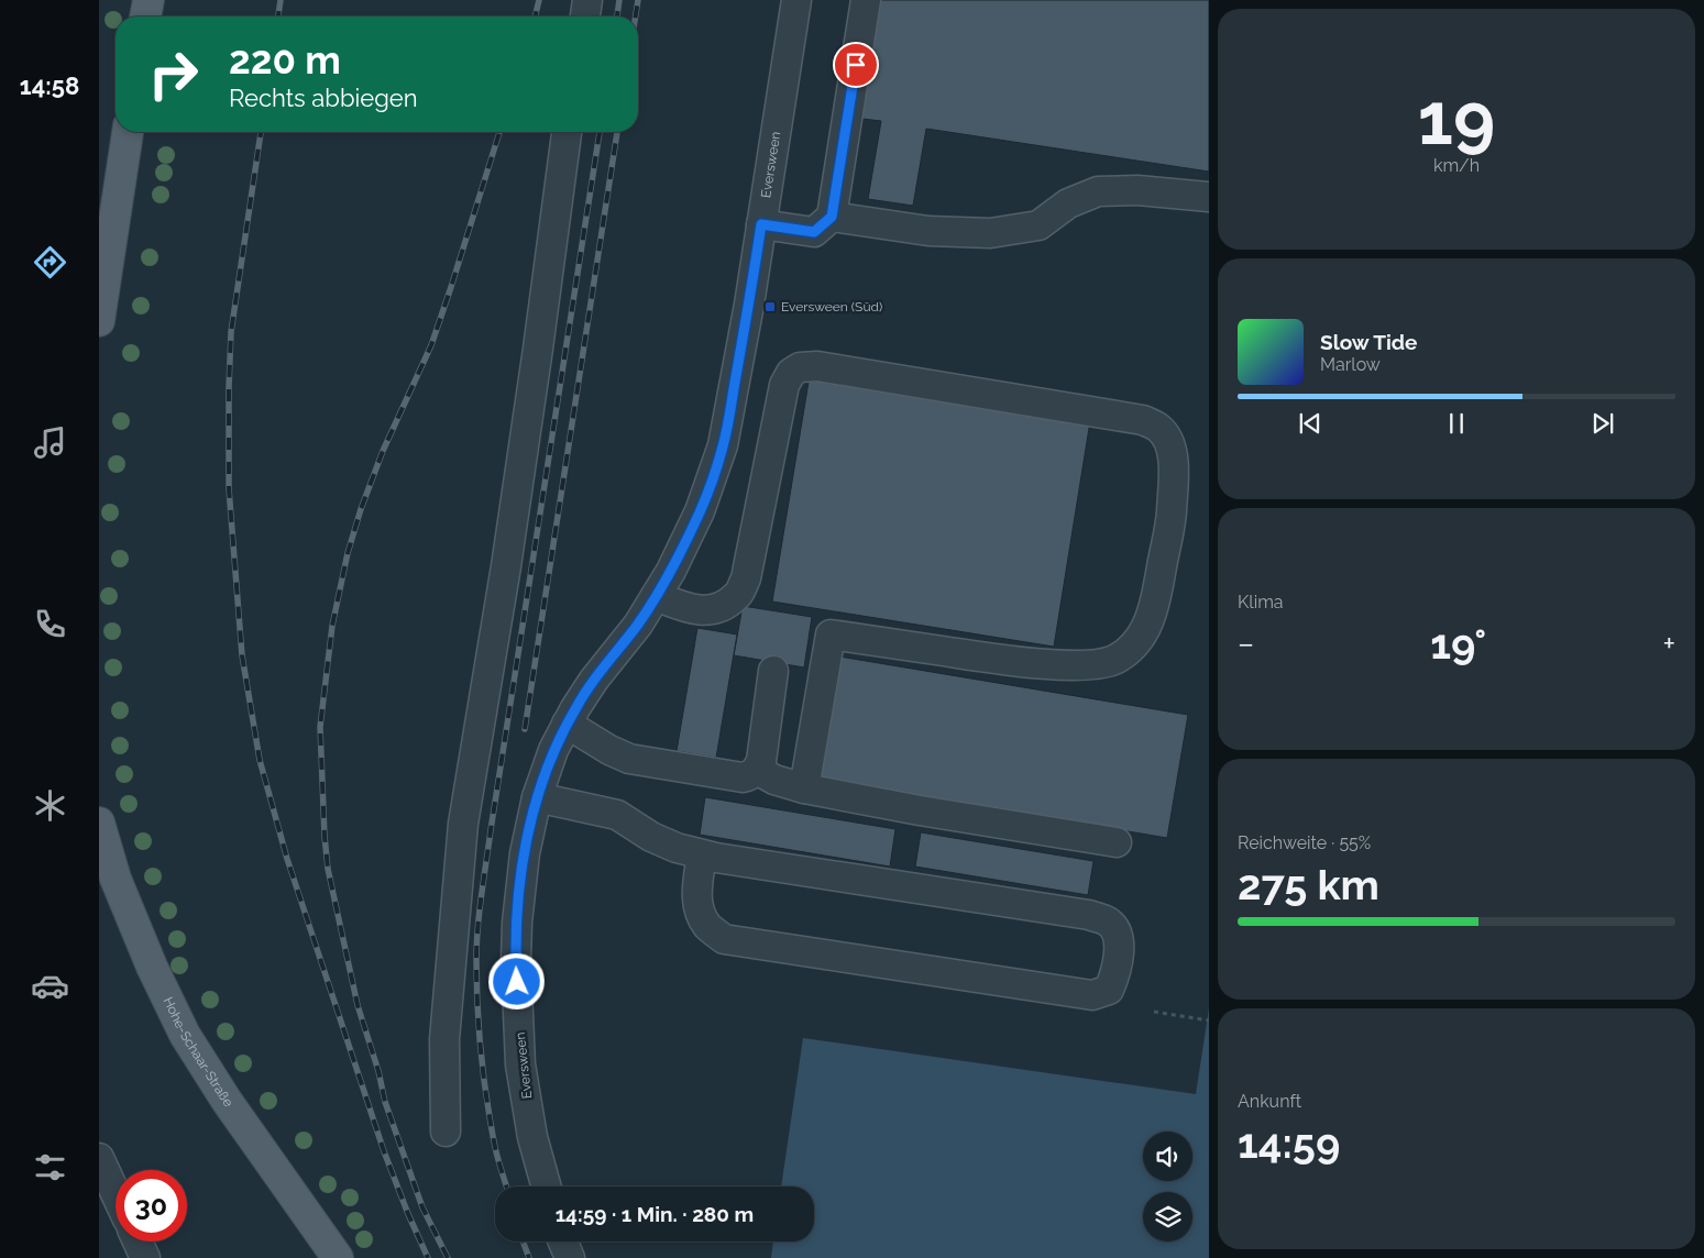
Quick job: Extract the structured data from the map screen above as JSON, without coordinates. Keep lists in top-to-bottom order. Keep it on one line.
{"streets":{"main road":["Hohe-Schaar-Straße"],"street":["Eversween"]},"places":{"transit":["Eversween (Süd)"]},"page":{"tabs":"14:58","tile":[["19","km/h"],"Klima",["Reichweite · 55%","275 km"],["Ankunft","14:59"]],"turn":["220 m","Rechts abbiegen"],"song":["Slow Tide","Marlow"],"heat":["−","19°","+"],"limit":"30","trip":"14:59 · 1 Min. · 280 m"}}
